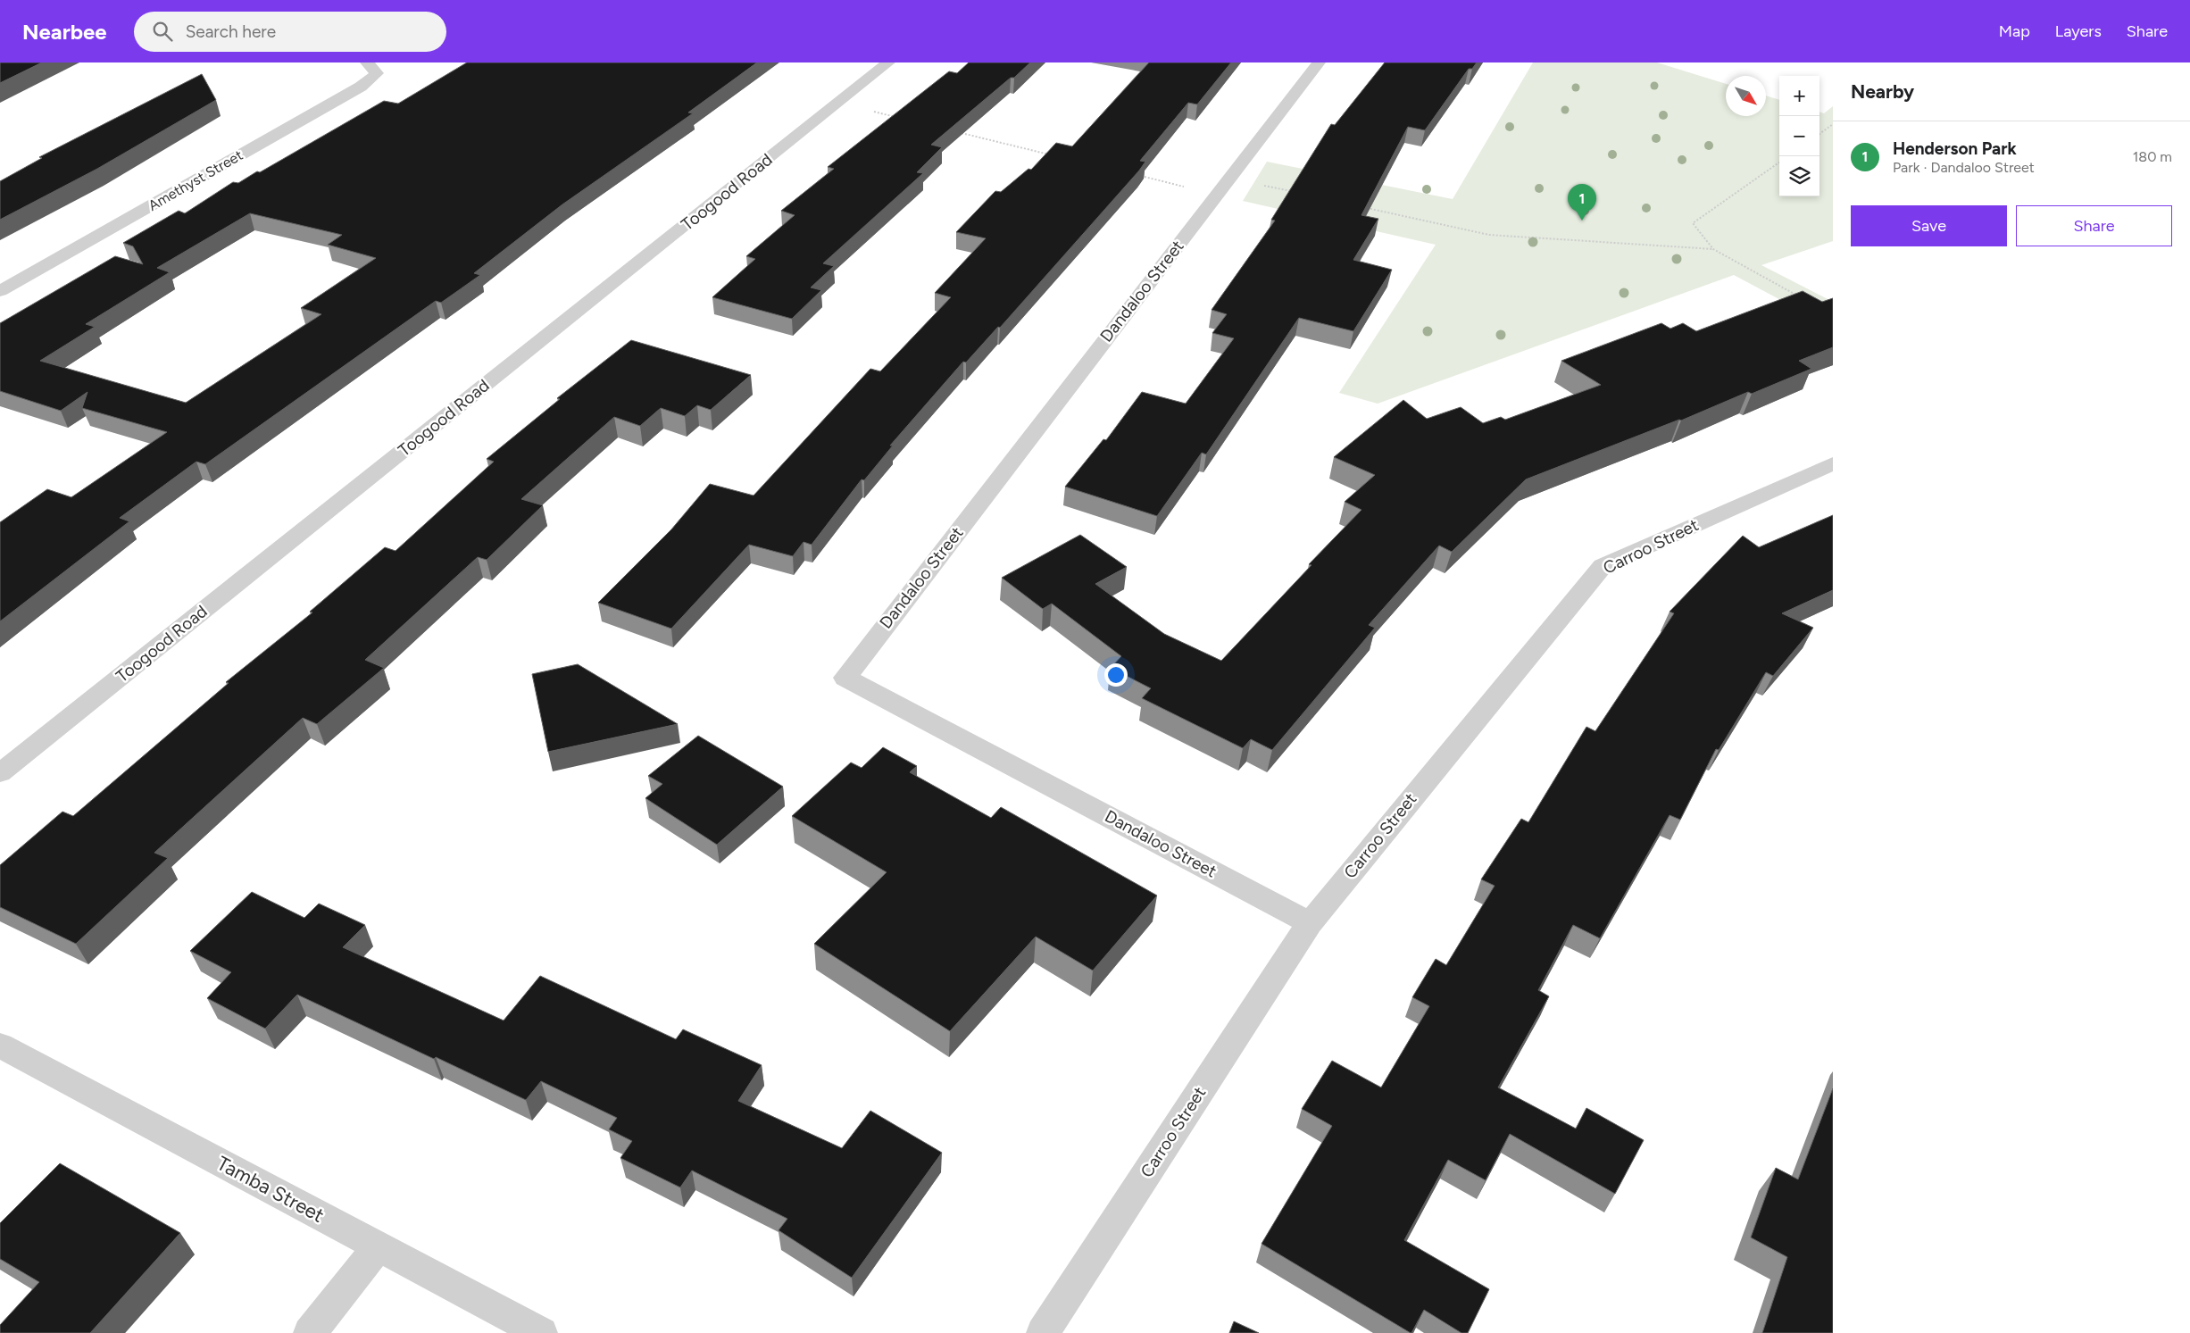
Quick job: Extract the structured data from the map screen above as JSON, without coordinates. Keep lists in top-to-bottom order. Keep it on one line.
{"streets":{"street":["Amethyst Street","Toogood Road","Dandaloo Street","Carroo Street","Tamba Street"]},"crossings":[["Dandaloo Street","Carroo Street"]],"north":"bottom right","page":{"header":"Nearbee","search":"Search here","nav":["Map","Layers","Share"],"heading":"Nearby","map_buttons":["+","−"],"list":[{"mark":"1","name":"Henderson Park","note":"Park · Dandaloo Street","value":"180 m"}],"pins":"1","buttons":["Save","Share"]}}
